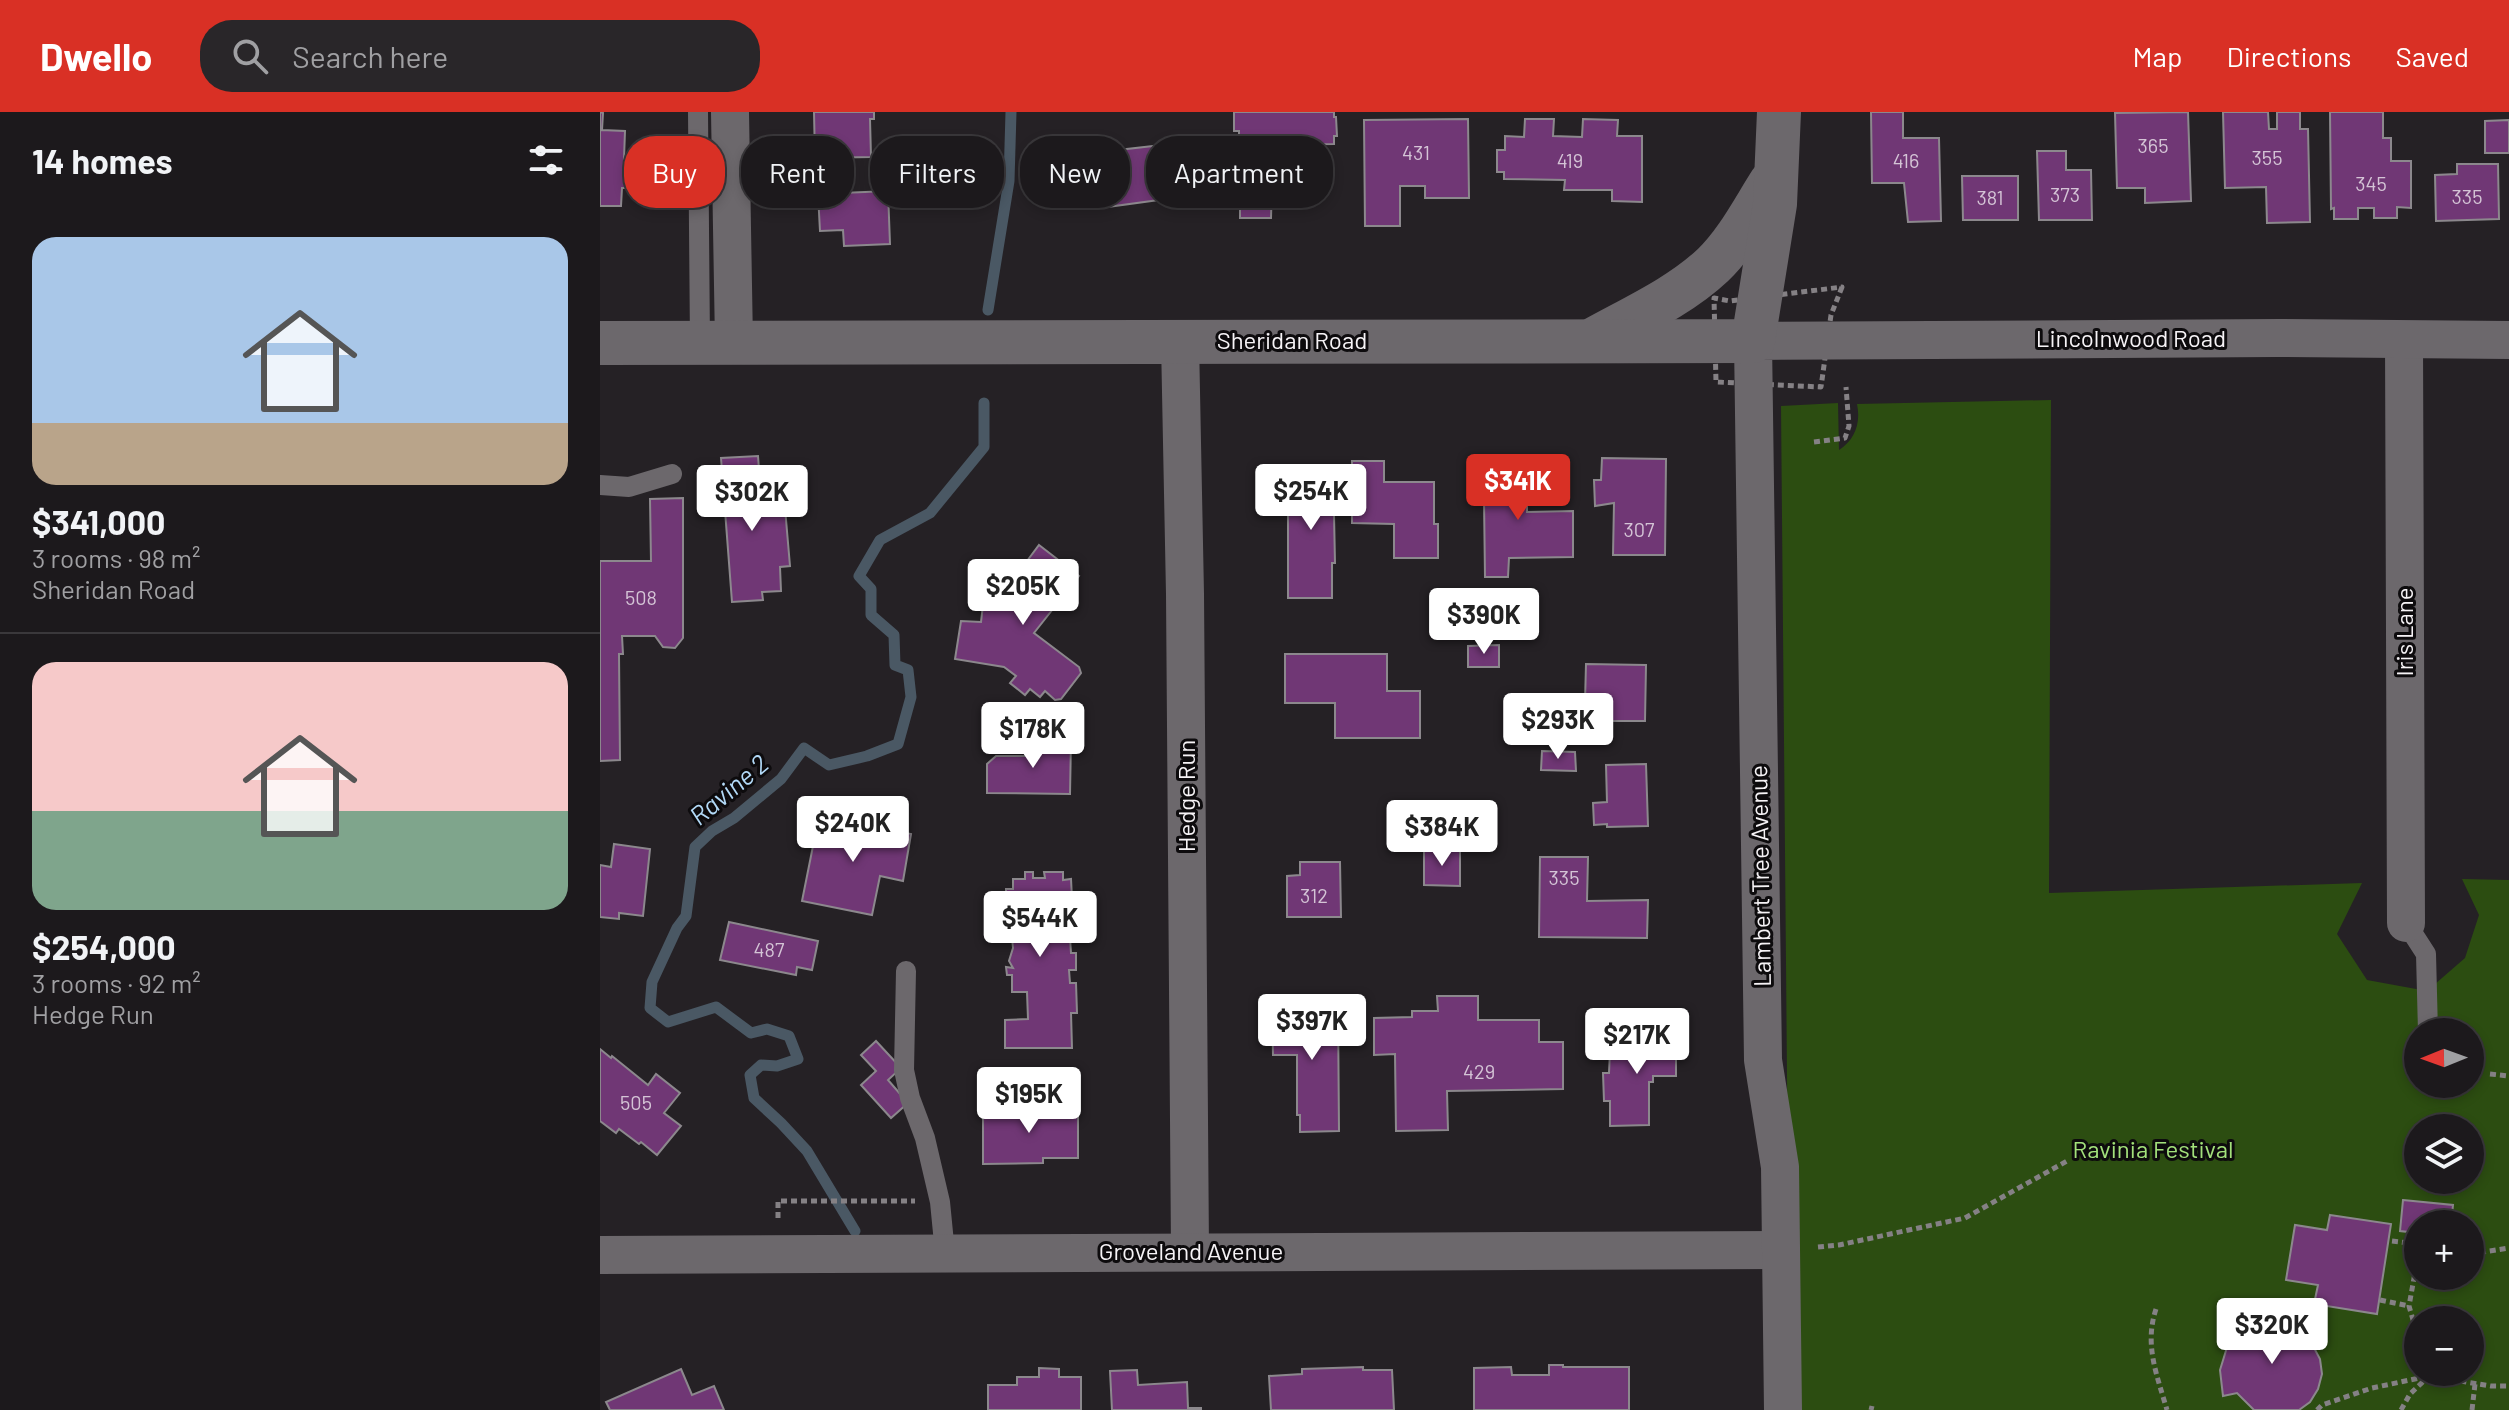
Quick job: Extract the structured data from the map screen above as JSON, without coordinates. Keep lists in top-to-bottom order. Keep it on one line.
{"streets":{"street":["Lincolnwood Road","Sheridan Road","Iris Lane","Hedge Run","Lambert Tree Avenue","Groveland Avenue"]},"crossings":[["Lincolnwood Road","Sheridan Road"],["Lincolnwood Road","Iris Lane"],["Lincolnwood Road","Lambert Tree Avenue"],["Sheridan Road","Hedge Run"],["Sheridan Road","Lambert Tree Avenue"],["Hedge Run","Groveland Avenue"],["Lambert Tree Avenue","Groveland Avenue"]],"water":["Ravine 2"],"parks":["Ravinia Festival"],"house_numbers":["365","431","355","419","416","345","373","335","381","307","508","335","312","487","429","505"],"north":"left","page":{"header":"Dwello","search":"Search here","nav":["Map","Directions","Saved"],"heading":"14 homes","chip":["Buy","Rent","Filters","New","Apartment"],"list":[{"name":"$341,000","note":"3 rooms · 98 m² · Sheridan Road"},{"name":"$254,000","note":"3 rooms · 92 m² · Hedge Run"}],"price":["$341K","$254K","$302K","$205K","$390K","$293K","$178K","$240K","$384K","$544K","$397K","$217K","$195K","$320K"],"map_buttons":["+","−"]}}
